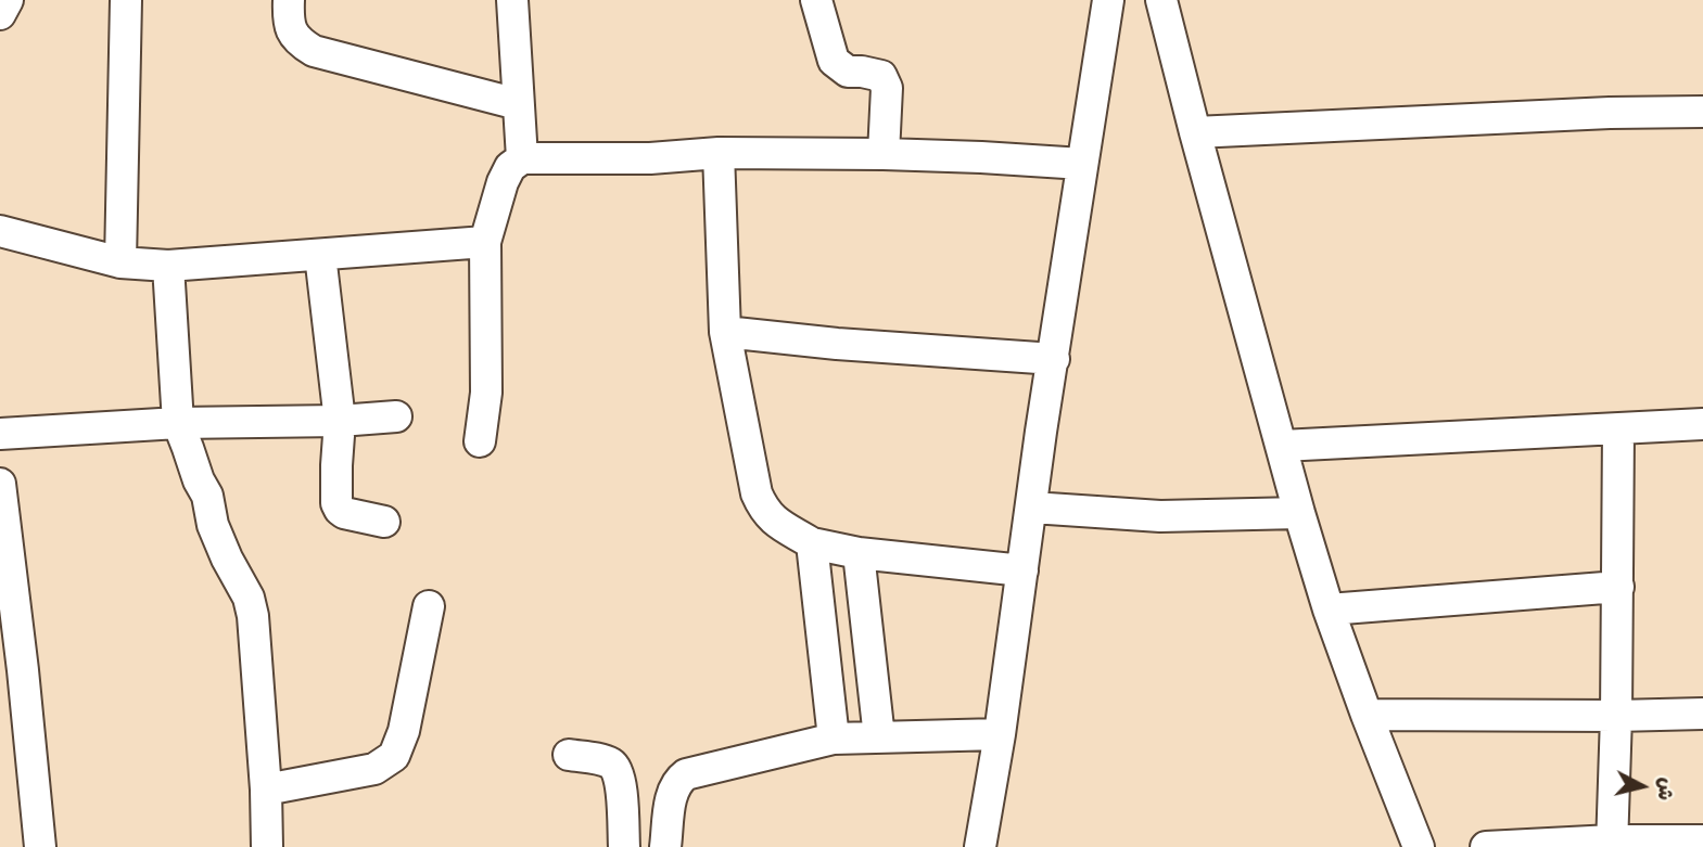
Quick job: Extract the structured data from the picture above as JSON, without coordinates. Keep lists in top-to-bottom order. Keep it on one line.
{"north":"right"}
